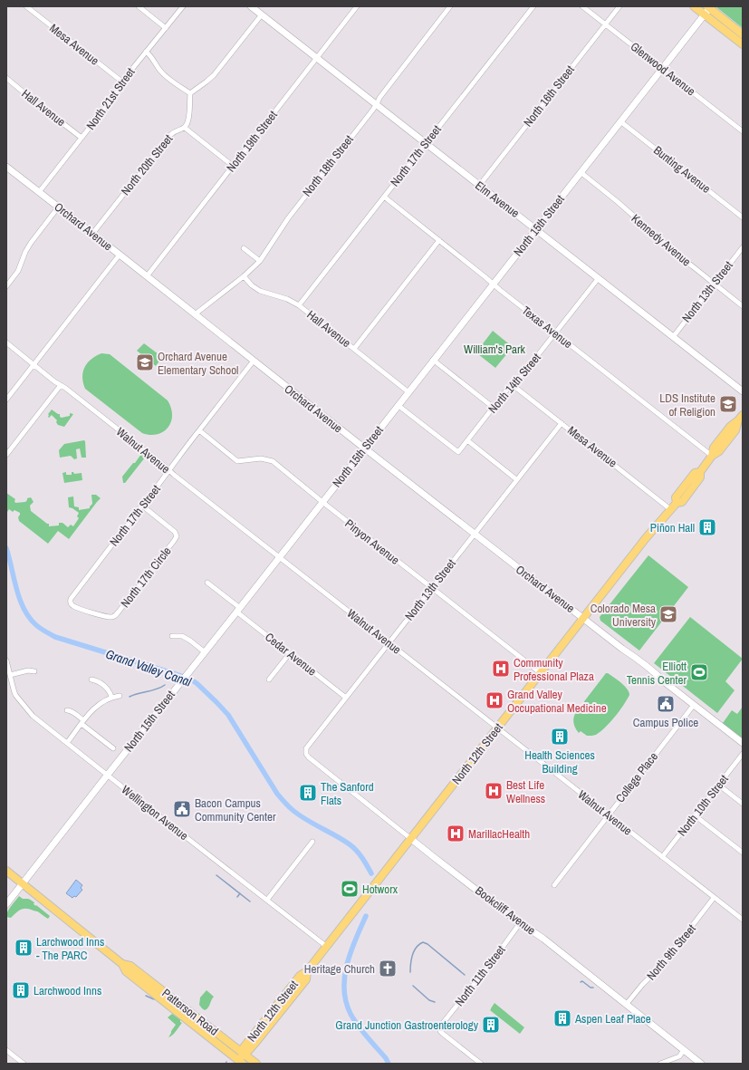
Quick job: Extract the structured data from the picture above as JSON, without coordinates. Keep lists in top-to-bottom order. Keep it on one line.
{"streets":{"main road":["North 12th Street","Patterson Road"],"street":["Mesa Avenue","Glenwood Avenue","North 16th Street","North 21st Street","Hall Avenue","North 19th Street","North 17th Street","North 20th Street","North 18th Street","Bunting Avenue","Elm Avenue","North 15th Street","Orchard Avenue","Kennedy Avenue","North 13th Street","Texas Avenue","North 14th Street","Walnut Avenue","Pinyon Avenue","North 17th Circle","Cedar Avenue","College Place","North 10th Street","Wellington Avenue","Bookcliff Avenue","North 9th Street","North 11th Street"]},"crossings":[["Mesa Avenue","North 21st Street"],["Mesa Avenue","North 13th Street"],["Mesa Avenue","North 14th Street"],["Mesa Avenue","North 12th Street"],["Glenwood Avenue","North 16th Street"],["Glenwood Avenue","North 15th Street"],["North 16th Street","Elm Avenue"],["North 21st Street","Hall Avenue"],["North 21st Street","Orchard Avenue"],["Hall Avenue","North 17th Street"],["Hall Avenue","North 18th Street"],["Hall Avenue","North 15th Street"],["North 19th Street","Elm Avenue"],["North 19th Street","Orchard Avenue"],["North 17th Street","Elm Avenue"],["North 17th Street","Orchard Avenue"],["North 17th Street","Texas Avenue"],["North 17th Street","Walnut Avenue"],["North 17th Street","Pinyon Avenue"],["North 17th Street","North 17th Circle"],["North 20th Street","Orchard Avenue"],["North 18th Street","Elm Avenue"],["North 18th Street","Orchard Avenue"],["Bunting Avenue","North 15th Street"],["Elm Avenue","North 15th Street"],["Elm Avenue","North 13th Street"],["Elm Avenue","North 14th Street"],["North 15th Street","Orchard Avenue"],["North 15th Street","Kennedy Avenue"],["North 15th Street","Texas Avenue"],["North 15th Street","North 14th Street"],["North 15th Street","Walnut Avenue"],["North 15th Street","Pinyon Avenue"],["North 15th Street","Cedar Avenue"],["North 15th Street","Wellington Avenue"],["North 15th Street","Patterson Road"],["Orchard Avenue","North 13th Street"],["Orchard Avenue","North 12th Street"],["Orchard Avenue","College Place"],["Kennedy Avenue","North 13th Street"],["North 13th Street","Walnut Avenue"],["North 13th Street","Pinyon Avenue"],["North 13th Street","Cedar Avenue"],["North 13th Street","Bookcliff Avenue"],["Texas Avenue","North 14th Street"],["Texas Avenue","North 12th Street"],["Walnut Avenue","North 12th Street"],["Walnut Avenue","College Place"],["Walnut Avenue","North 10th Street"],["Walnut Avenue","North 9th Street"],["Pinyon Avenue","North 12th Street"],["North 12th Street","Wellington Avenue"],["North 12th Street","Bookcliff Avenue"],["North 12th Street","Patterson Road"],["Bookcliff Avenue","North 9th Street"],["Bookcliff Avenue","North 11th Street"]],"water":["Grand Valley Canal"],"parks":["William's Park"],"places":{"school or university":["Orchard Avenue Elementary School","LDS Institute of Religion","Colorado Mesa University"],"building":["Piñon Hall","Health Sciences Building","The Sanford Flats","Larchwood Inns - The PARC","Larchwood Inns","Aspen Leaf Place","Grand Junction Gastroenterology"],"hospital":["Community Professional Plaza","Grand Valley Occupational Medicine","Best Life Wellness","MarillacHealth"],"sports":["Elliott Tennis Center","Hotworx"],"public building":["Campus Police","Bacon Campus Community Center"],"church":["Heritage Church"]}}
